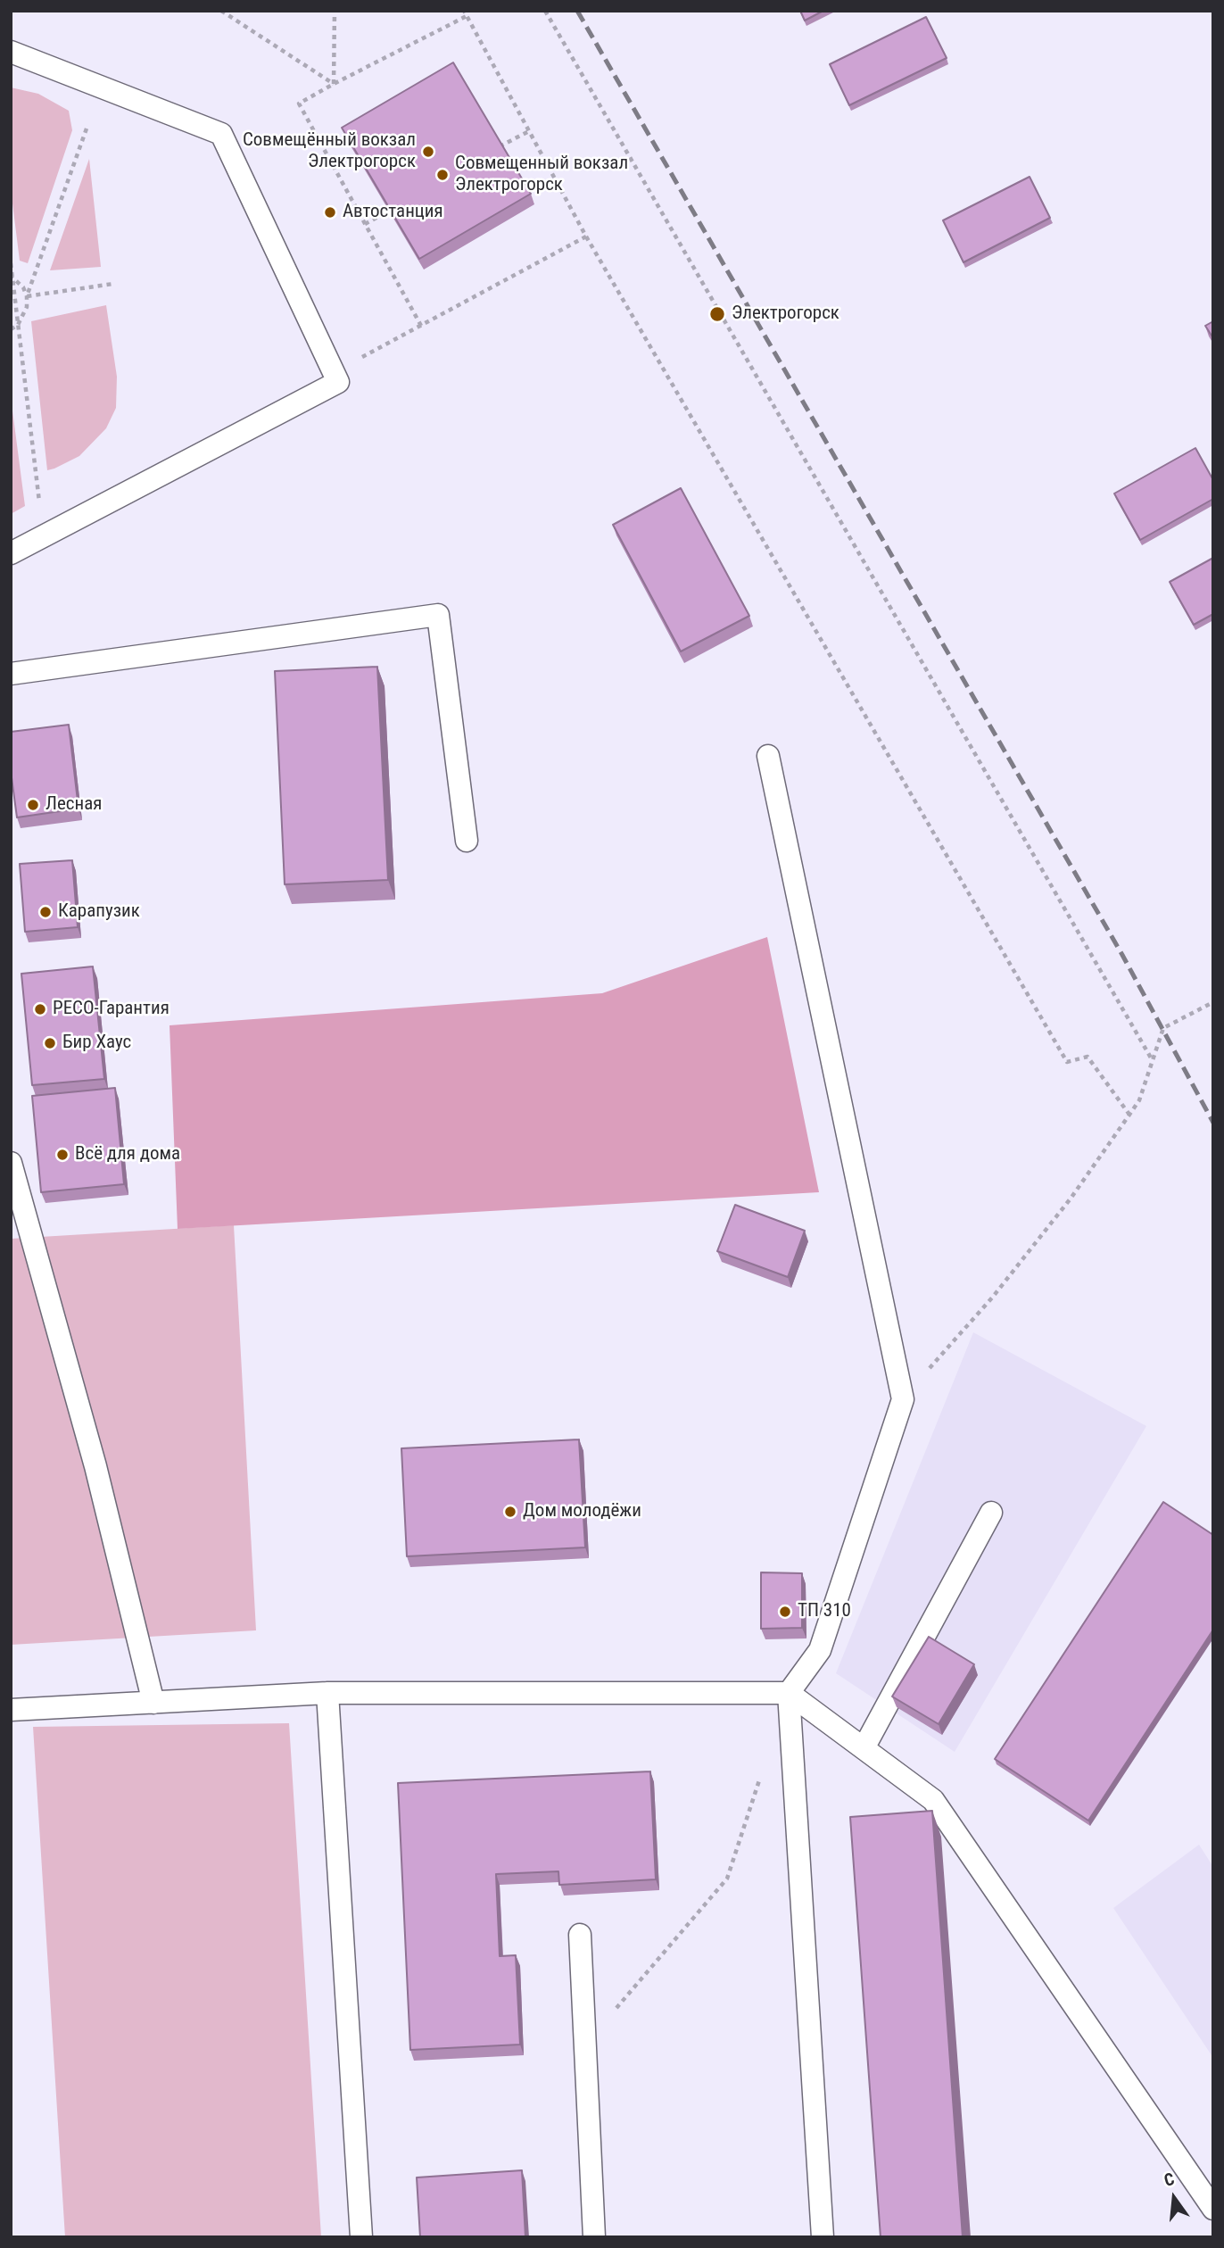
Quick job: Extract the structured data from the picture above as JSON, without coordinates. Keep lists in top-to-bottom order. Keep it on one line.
{"places":["Совмещённый вокзал Электрогорск","Совмещенный вокзал Электрогорск","Автостанция","Электрогорск","Лесная","Карапузик","РЕСО-Гарантия","Бир Хаус","Всё для дома","Дом молодёжи","ТП 310"],"north":"top"}
